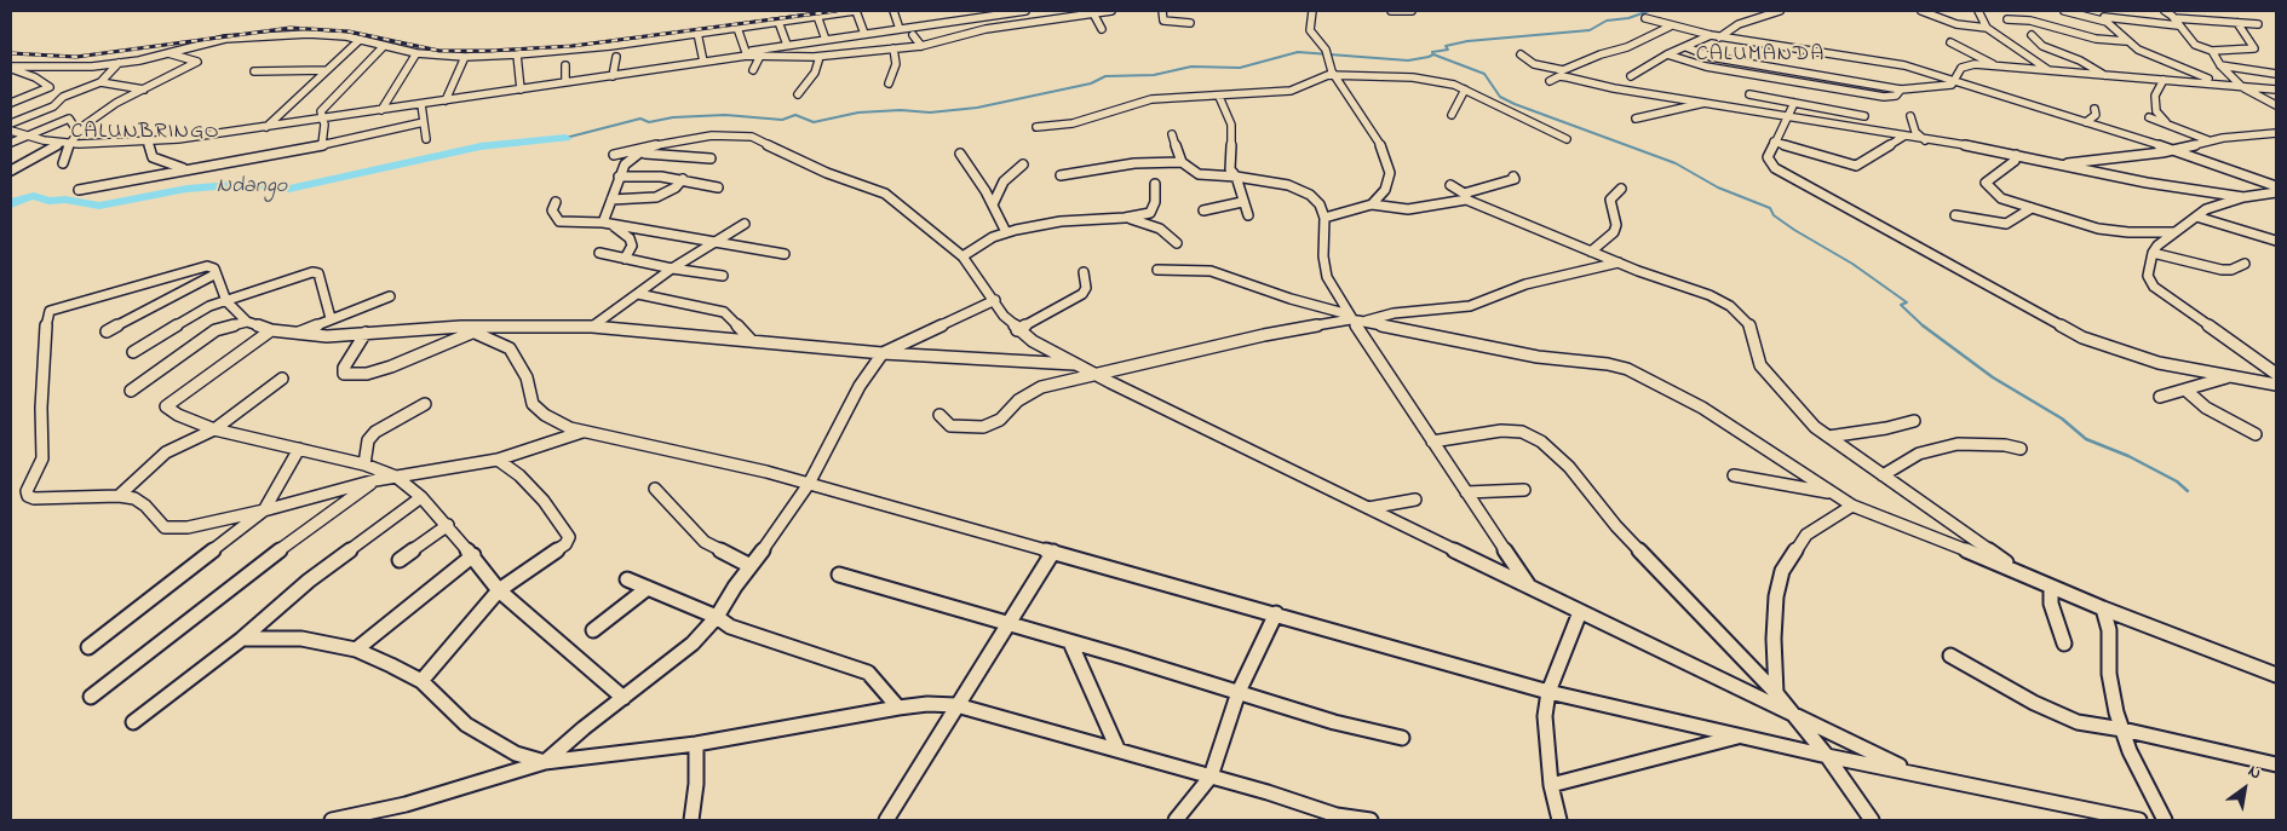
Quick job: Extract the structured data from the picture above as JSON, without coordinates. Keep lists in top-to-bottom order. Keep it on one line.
{"districts":["CALUMANDA","CALUNBRINGO"],"water":["Ndango"],"north":"top right"}
